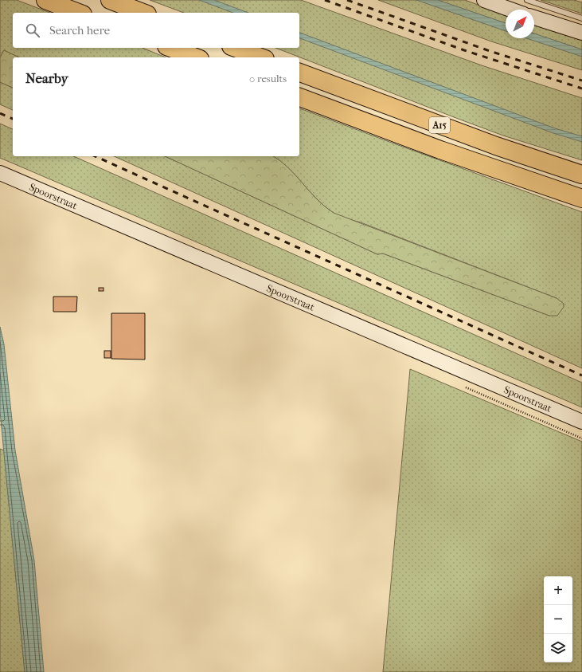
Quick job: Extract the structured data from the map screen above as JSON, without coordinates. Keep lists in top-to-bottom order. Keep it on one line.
{"streets":{"highway":["A15"],"main road":["Spoorstraat"]},"north":"top right","page":{"search":"Search here","heading":["Nearby","0 results"],"map_buttons":["+","−"]}}
